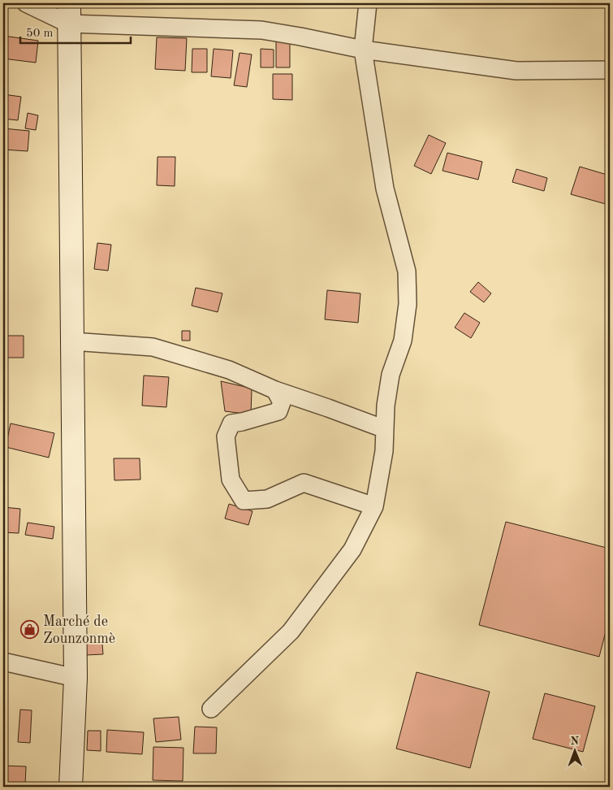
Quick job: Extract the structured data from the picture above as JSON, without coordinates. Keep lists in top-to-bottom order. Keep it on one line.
{"places":{"shop":["Marché de Zounzonmè"]},"scale_bar":"50 m","north":"top"}
